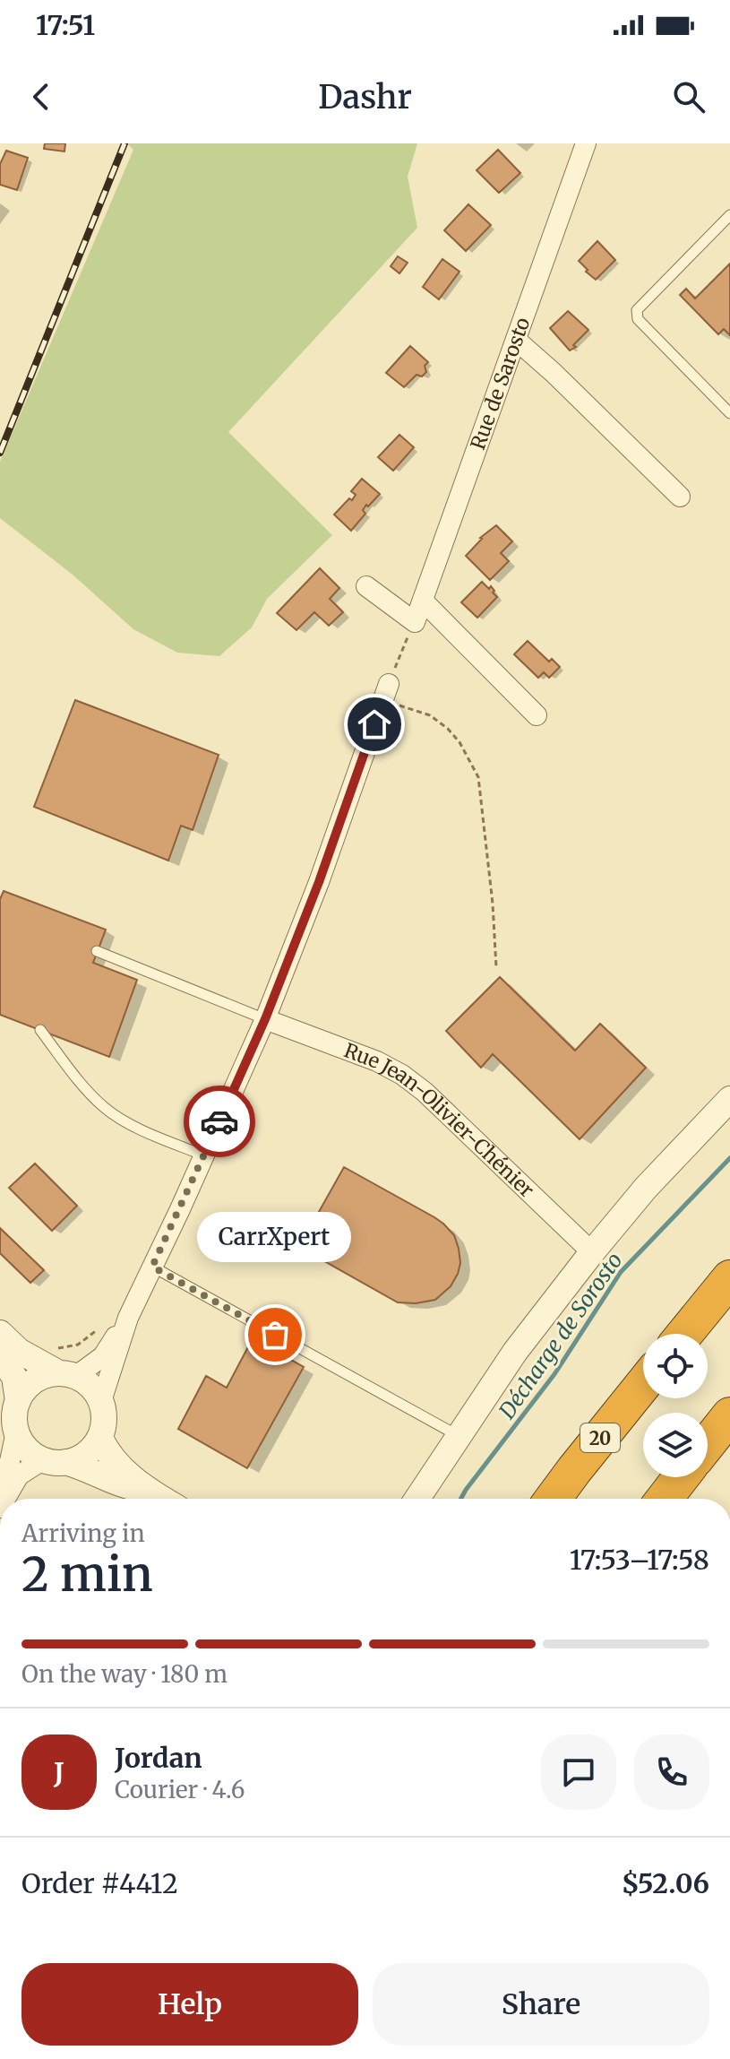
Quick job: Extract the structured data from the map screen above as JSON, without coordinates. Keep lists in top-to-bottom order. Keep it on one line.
{"streets":{"highway":["20"],"street":["Rue de Sarosto","Rue Jean-Olivier-Chénier"]},"water":["Décharge de Sorosto"],"places":["CarrXpert"],"page":{"status":"17:51","header":"Dashr","bubble":"CarrXpert","heading":["2 min","Arriving in","17:53–17:58"],"panel":["Jordan","Courier · 4.6","Order #4412","$52.06"],"bar":"On the way · 180 m","round":"J","buttons":["Help","Share"]}}
